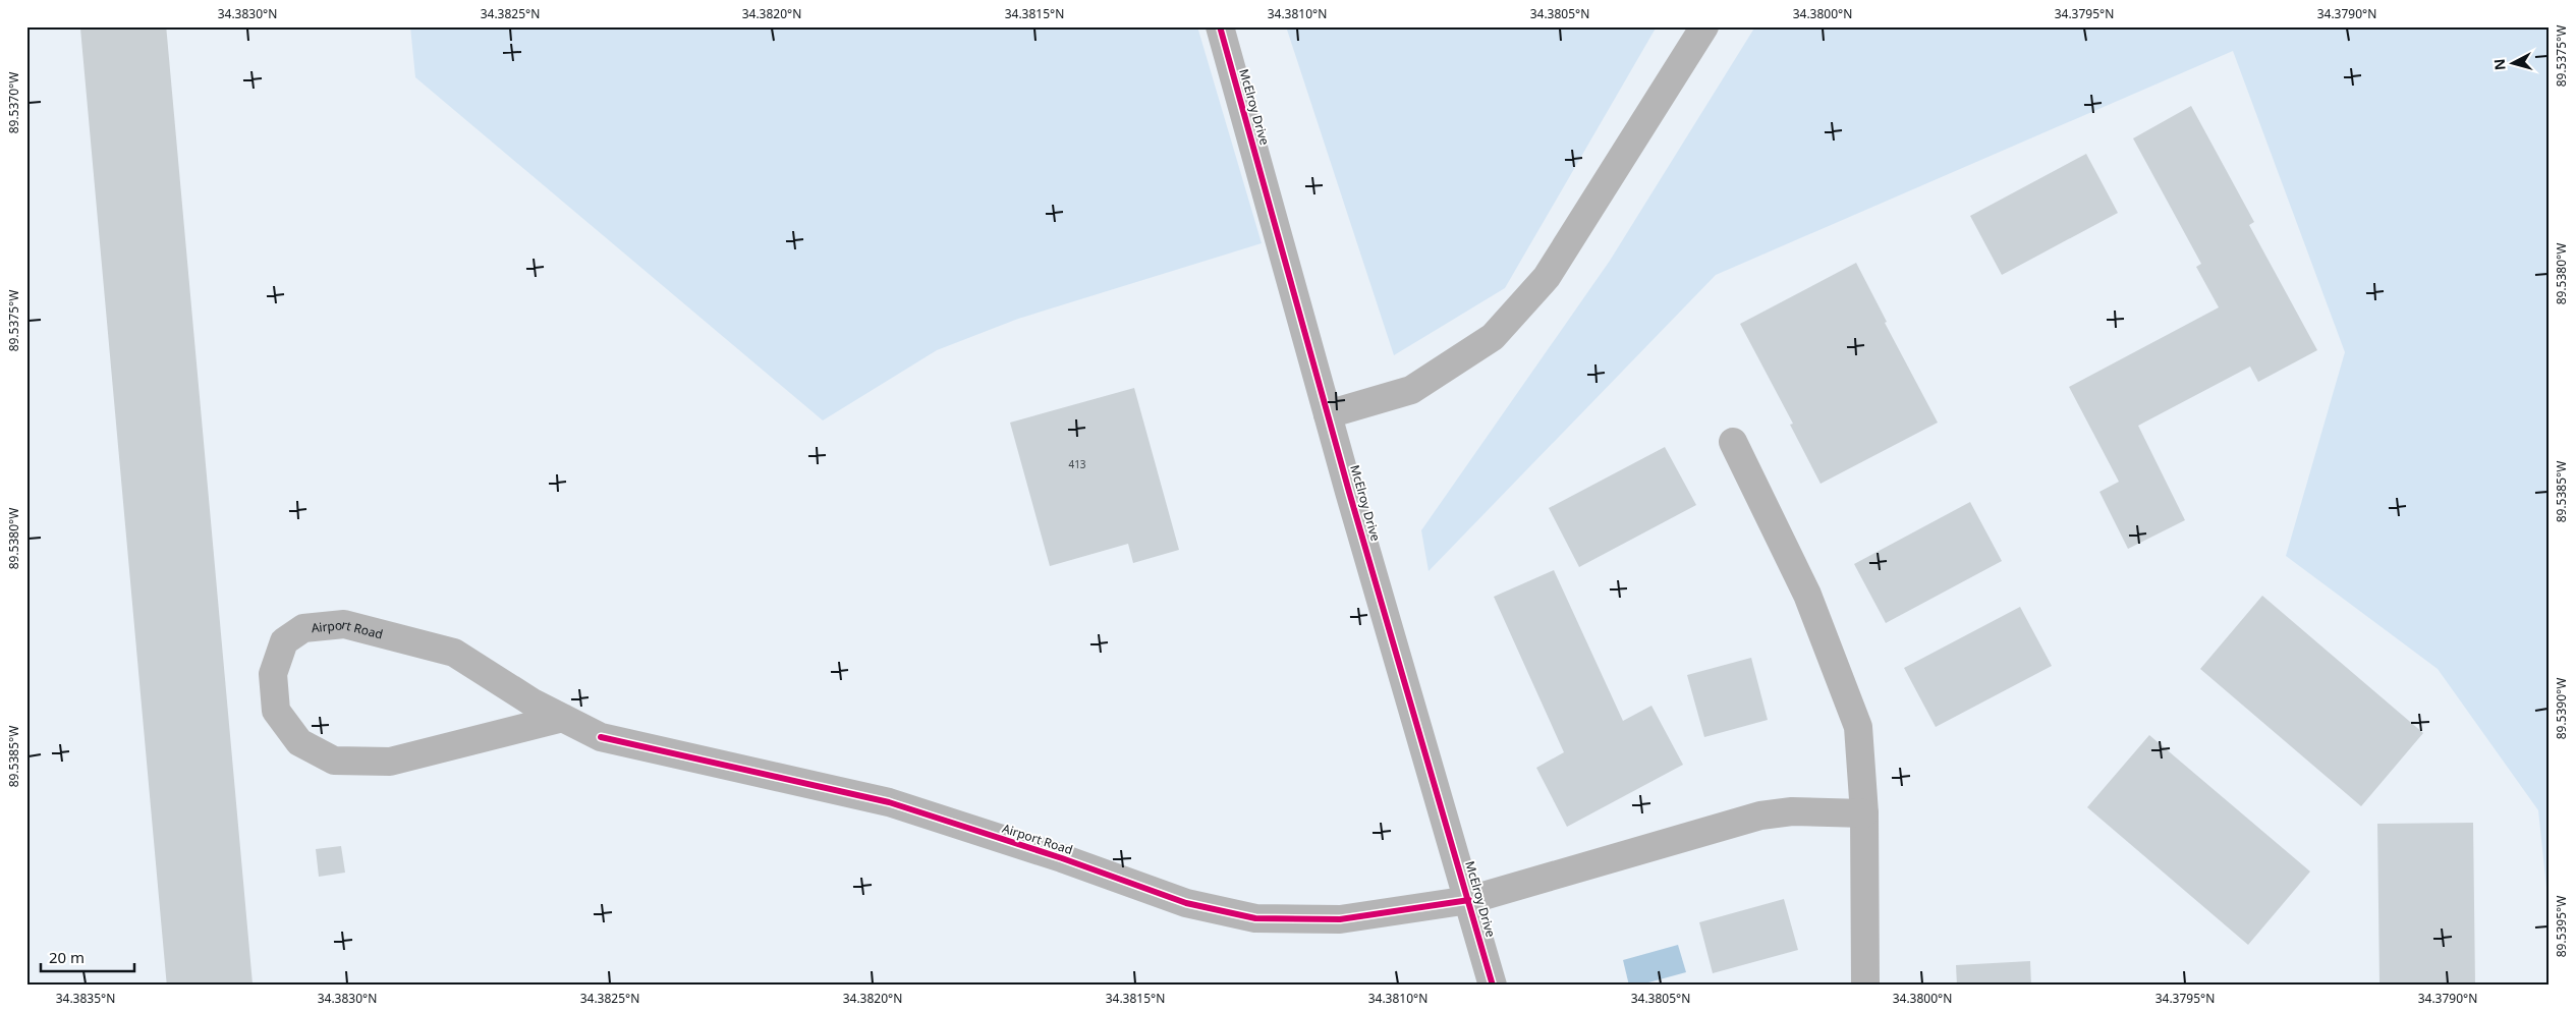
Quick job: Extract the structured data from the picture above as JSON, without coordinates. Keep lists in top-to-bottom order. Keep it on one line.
{"streets":{"street":["McElroy Drive","Airport Road"]},"crossings":[["McElroy Drive","Airport Road"]],"house_numbers":["413"],"scale_bar":"20 m","north":"left","coordinates":["34.3830°N","34.3825°N","34.3820°N","34.3815°N","34.3810°N","34.3805°N","34.3800°N","34.3795°N","34.3790°N","89.5375°W","89.5370°W","89.5380°W","89.5385°W","89.5390°W","89.5395°W","34.3835°N"]}
